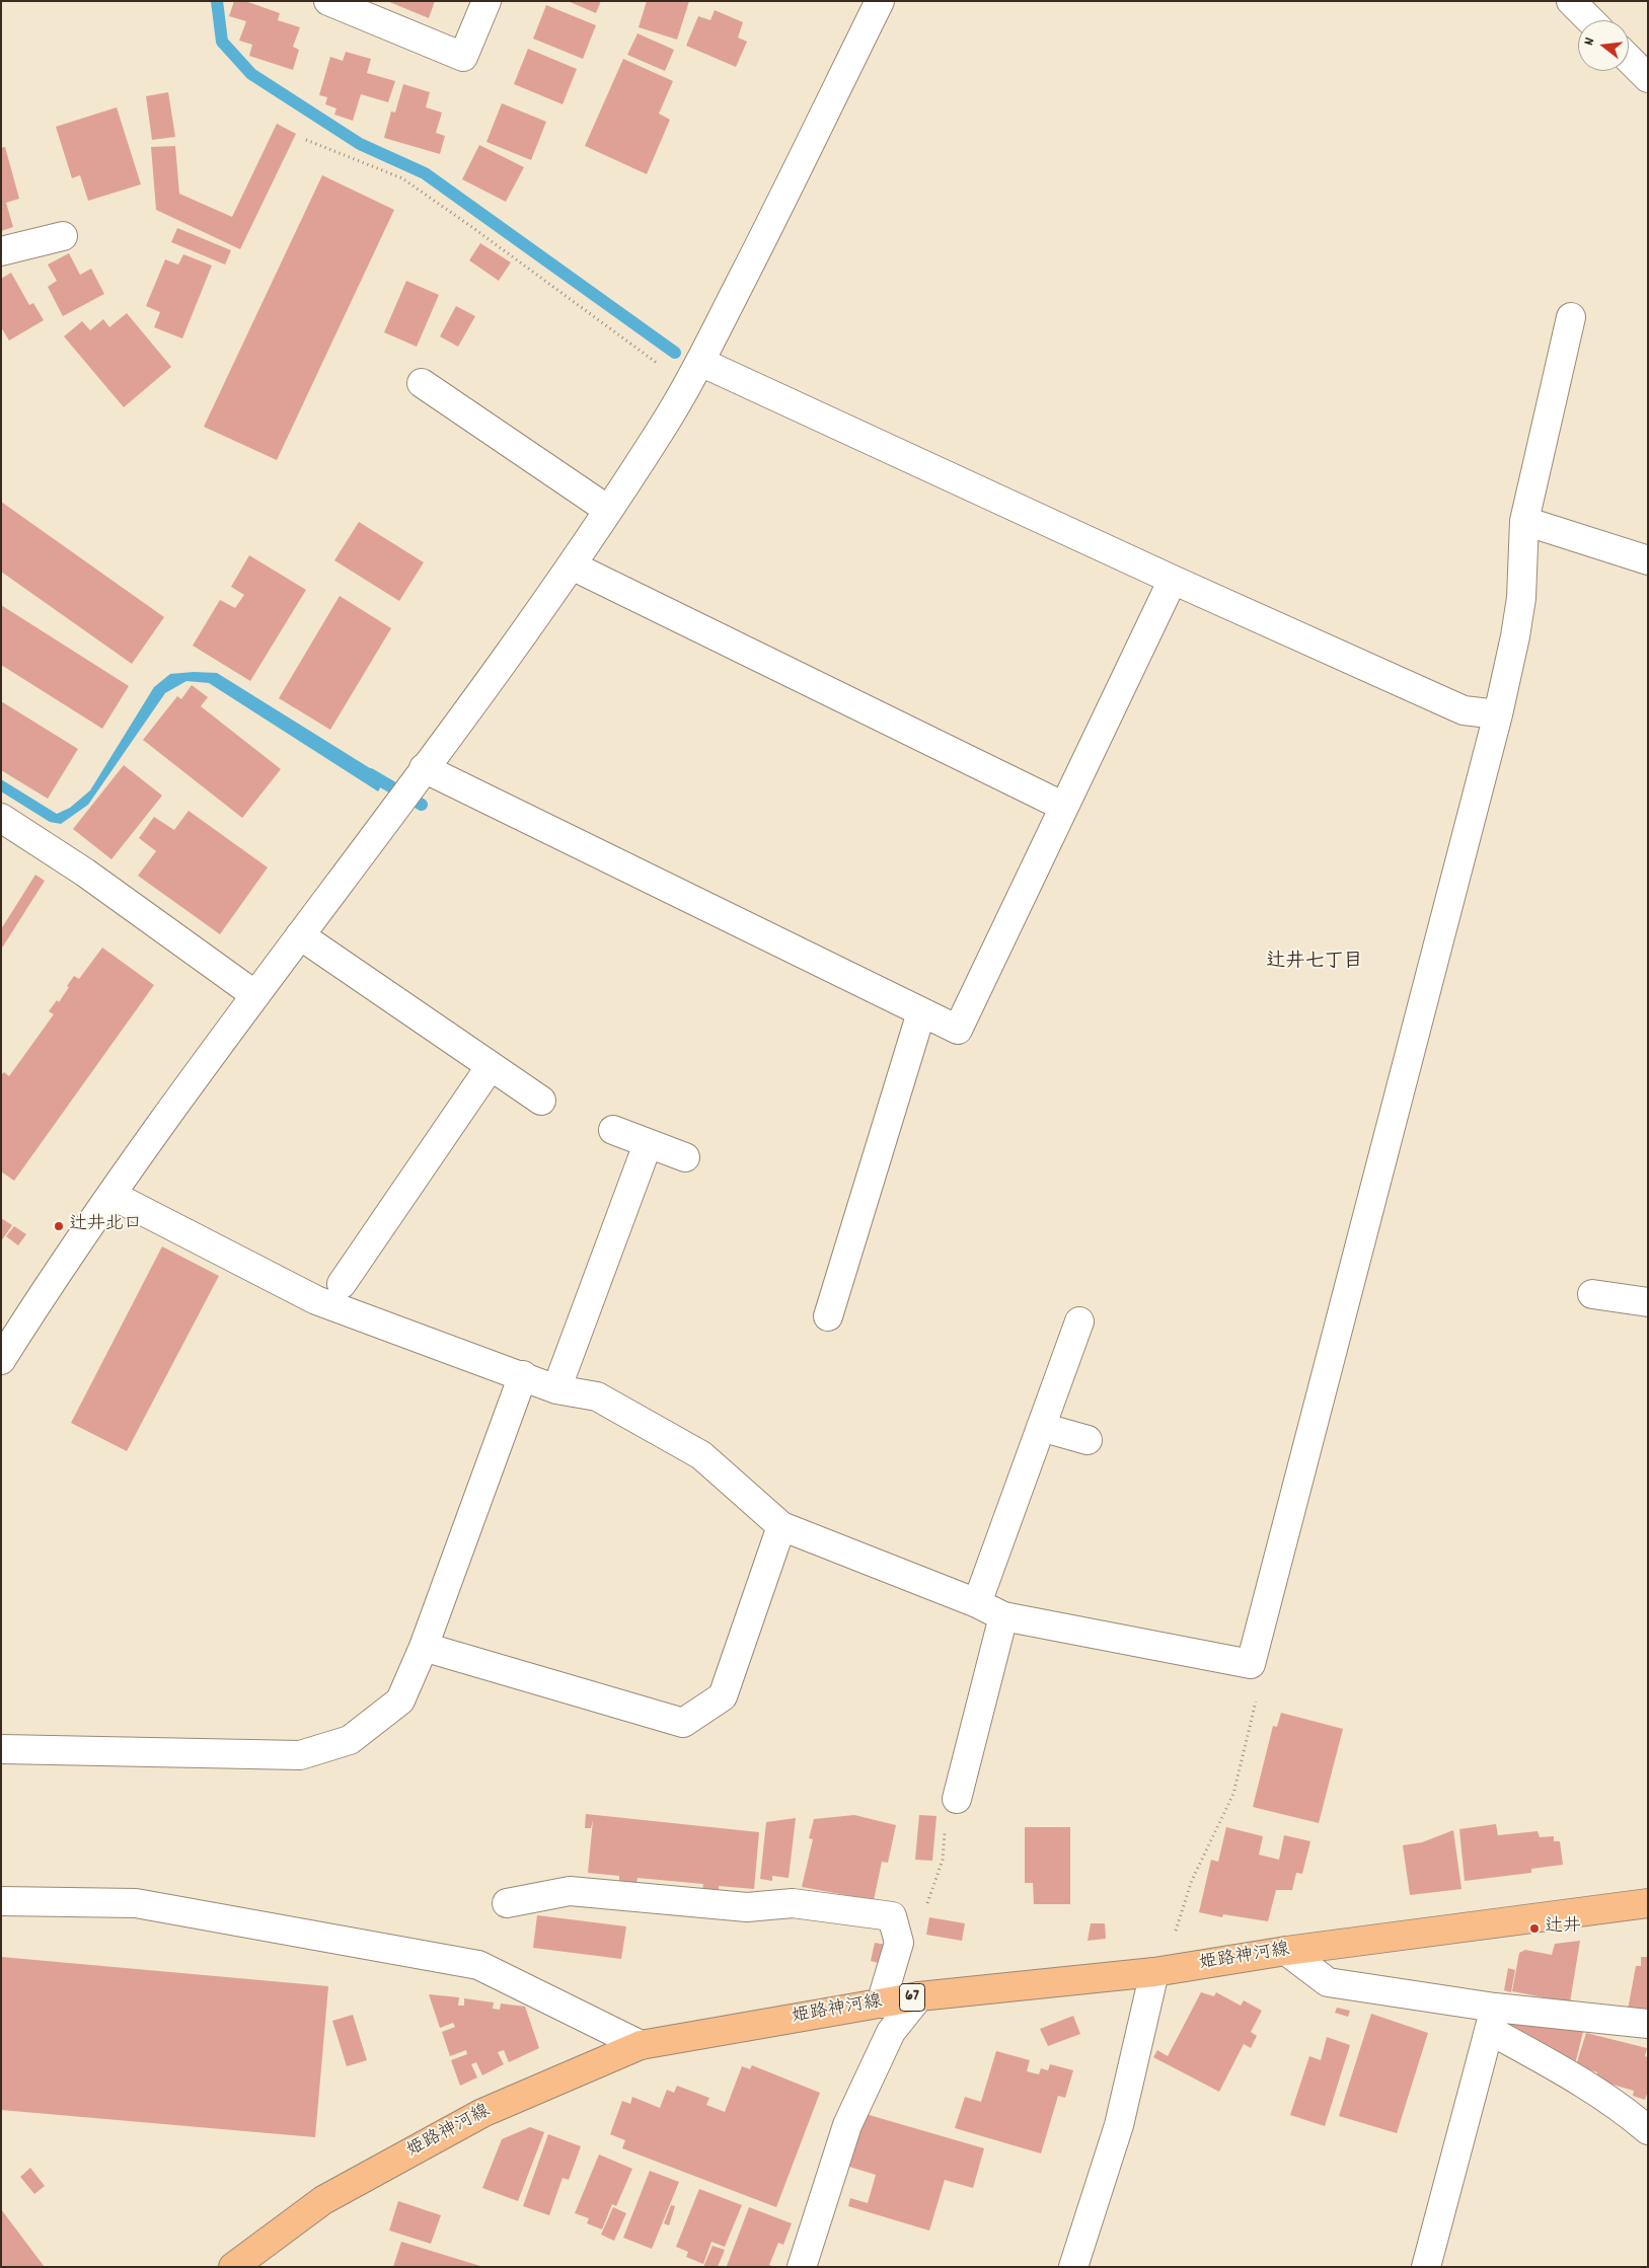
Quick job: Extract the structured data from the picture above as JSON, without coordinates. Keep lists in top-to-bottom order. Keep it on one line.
{"streets":{"main road":["姫路神河線","67"]},"districts":["辻井七丁目"],"places":["辻井北口","辻井"],"north":"left"}
